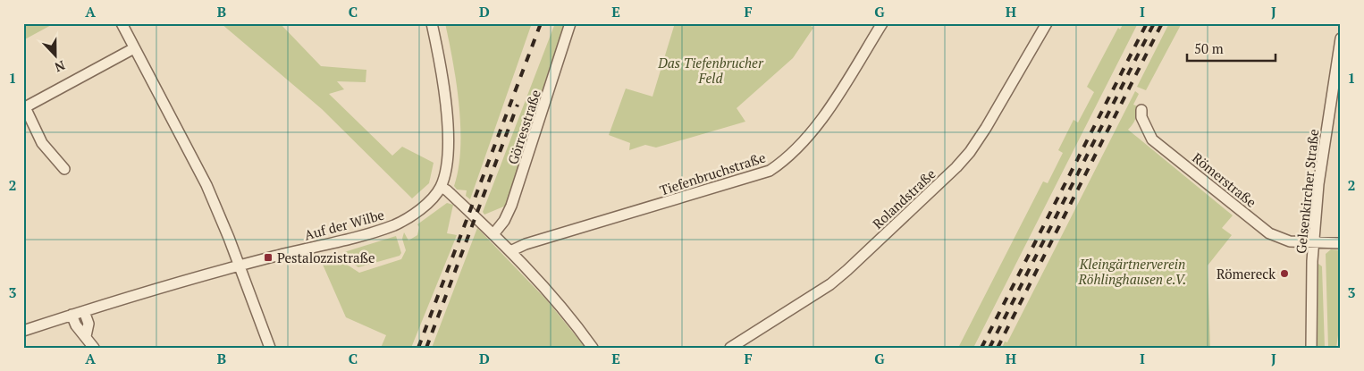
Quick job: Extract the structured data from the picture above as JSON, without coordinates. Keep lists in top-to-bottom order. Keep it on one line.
{"streets":{"street":["Görresstraße","Tiefenbruchstraße","Römerstraße","Gelsenkircher Straße","Rolandstraße","Auf der Wilbe"]},"crossings":[["Römerstraße","Gelsenkircher Straße"]],"parks":["Das Tiefenbrucher Feld","Kleingärtnerverein Röhlinghausen e.V."],"places":{"transit":["Pestalozzistraße"],"other":["Römereck"]},"scale_bar":"50 m","north":"bottom","grid":{"columns":["A","B","C","D","E","F","G","H","I","J"],"rows":["1","2","3"]}}
